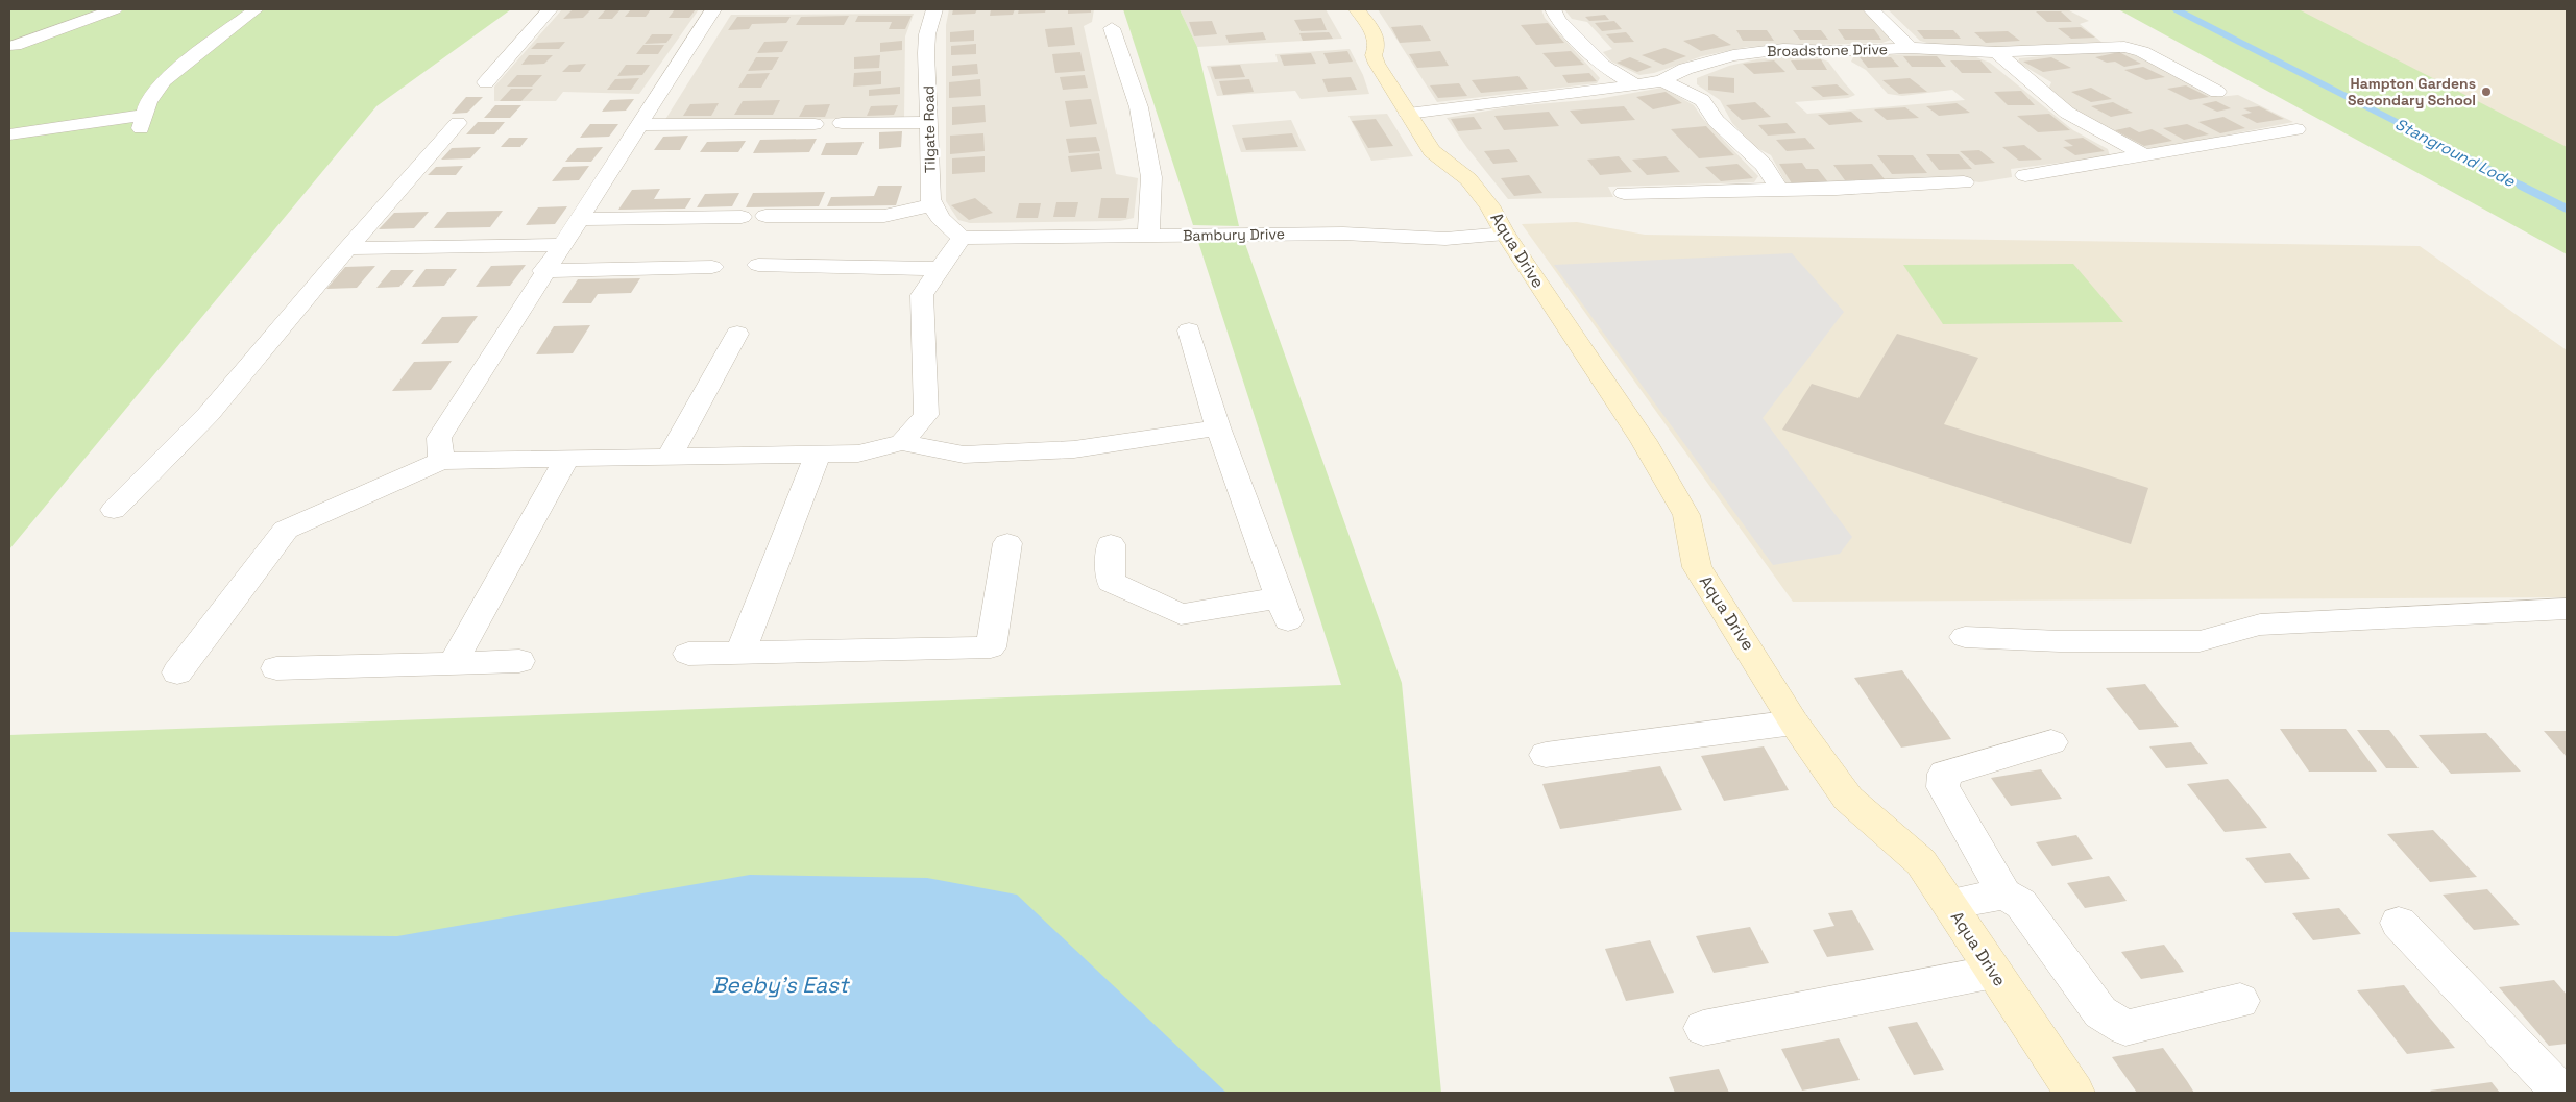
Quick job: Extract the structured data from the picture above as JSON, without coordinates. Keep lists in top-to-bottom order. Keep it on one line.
{"streets":{"street":["Broadstone Drive","Tilgate Road","Bambury Drive","Aqua Drive"]},"crossings":[["Broadstone Drive","Aqua Drive"],["Bambury Drive","Aqua Drive"]],"water":["Stanground Lode","Beeby's East"],"places":["Hampton Gardens Secondary School"]}
